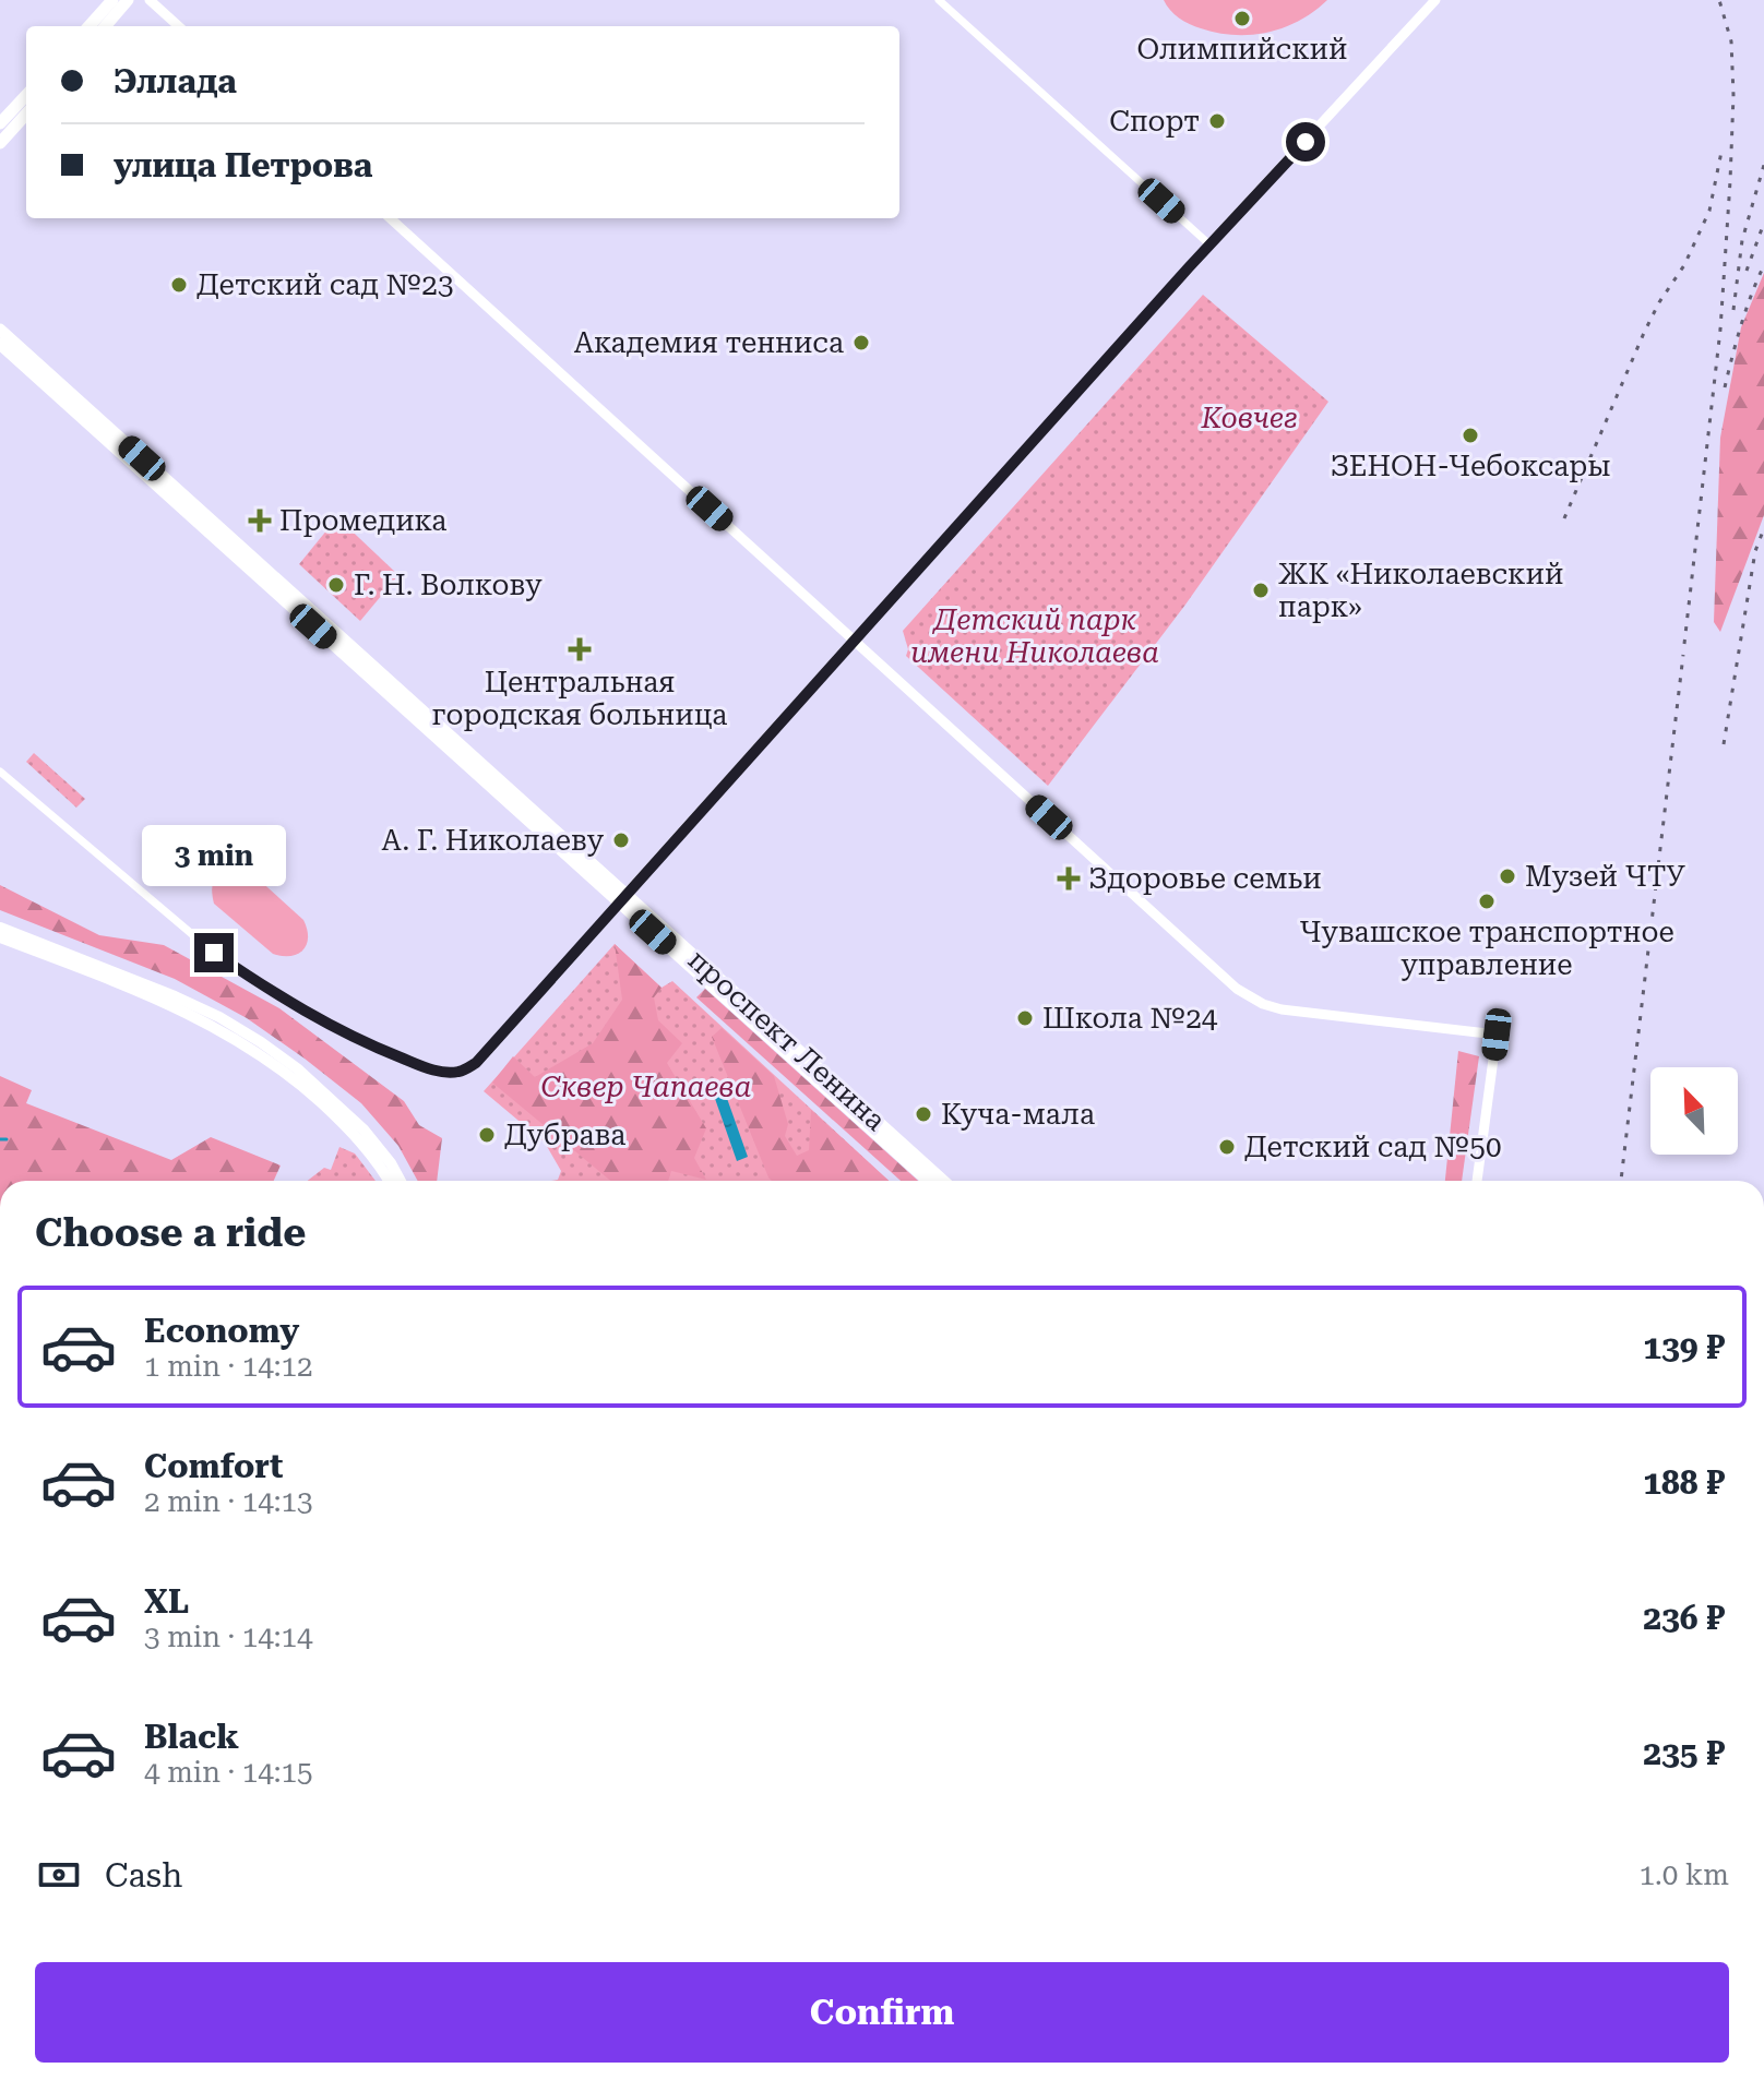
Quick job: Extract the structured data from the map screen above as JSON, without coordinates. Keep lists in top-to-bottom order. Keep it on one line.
{"streets":{"main road":["проспект Ленина"]},"parks":["Ковчег","Детский парк имени Николаева","Сквер Чапаева"],"places":{"other":["Олимпийский","Спорт","Детский сад №23","Академия тенниса","ЗЕНОН-Чебоксары","Г. Н. Волкову","ЖК «Николаевский парк»","А. Г. Николаеву","Музей ЧТУ","Чувашское транспортное управление","Школа №24","Куча-мала","Дубрава","Детский сад №50"],"health":["Промедика","Центральная городская больница","Здоровье семьи"]},"north":"top left","page":{"banner":["Эллада","улица Петрова"],"bubble":"3 min","heading":"Choose a ride","list":[{"name":"Economy","note":"1 min · 14:12","value":"139 ₽"},{"name":"Comfort","note":"2 min · 14:13","value":"188 ₽"},{"name":"XL","note":"3 min · 14:14","value":"236 ₽"},{"name":"Black","note":"4 min · 14:15","value":"235 ₽"}],"pay":["Cash","1.0 km"],"buttons":"Confirm"}}
